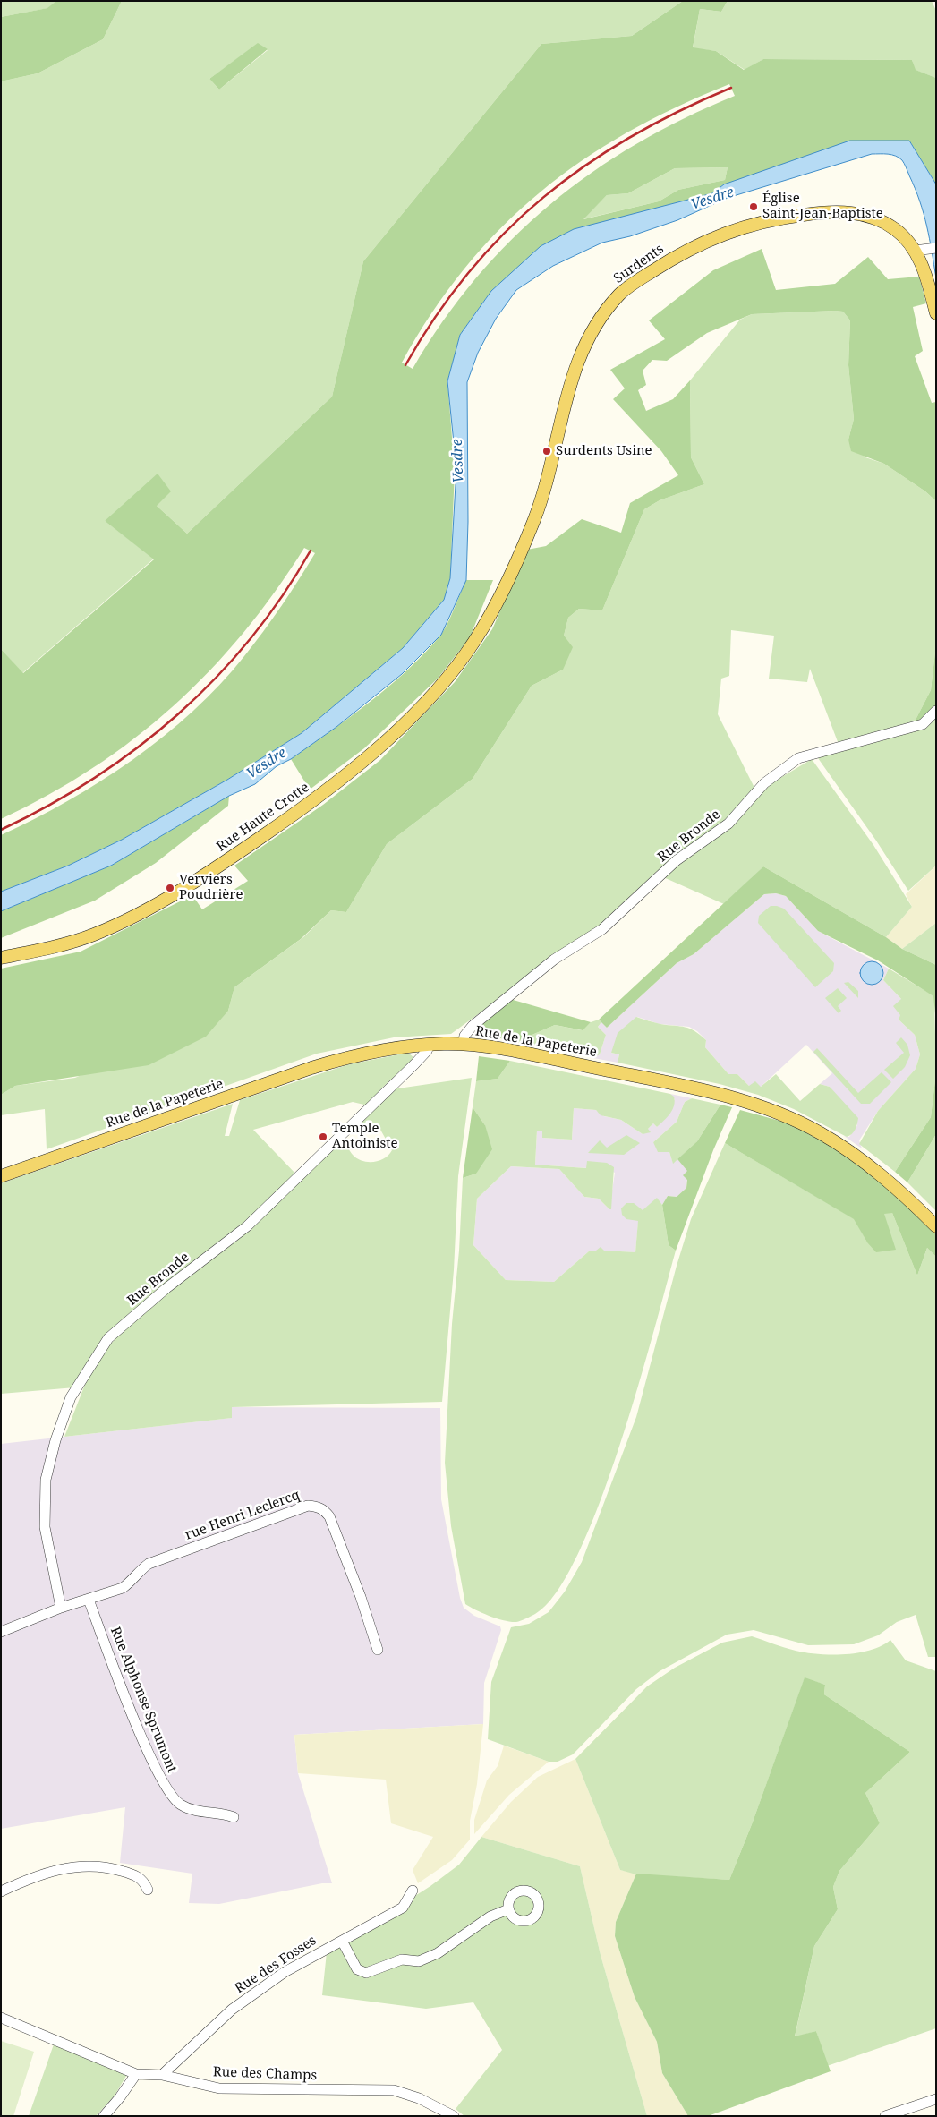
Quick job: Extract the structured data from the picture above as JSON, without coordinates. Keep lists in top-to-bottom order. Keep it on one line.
{"streets":{"main road":["Surdents","Rue Haute Crotte","Rue de la Papeterie"],"street":["Rue Bronde","rue Henri Leclercq","Rue Alphonse Sprumont","Rue des Fosses","Rue des Champs"]},"crossings":[["Surdents","Rue Haute Crotte"],["Rue Bronde","Rue de la Papeterie"],["Rue Bronde","rue Henri Leclercq"],["rue Henri Leclercq","Rue Alphonse Sprumont"],["Rue des Fosses","Rue des Champs"]],"water":["Vesdre"],"places":["Église Saint-Jean-Baptiste","Surdents Usine","Verviers Poudrière","Temple Antoiniste"]}
